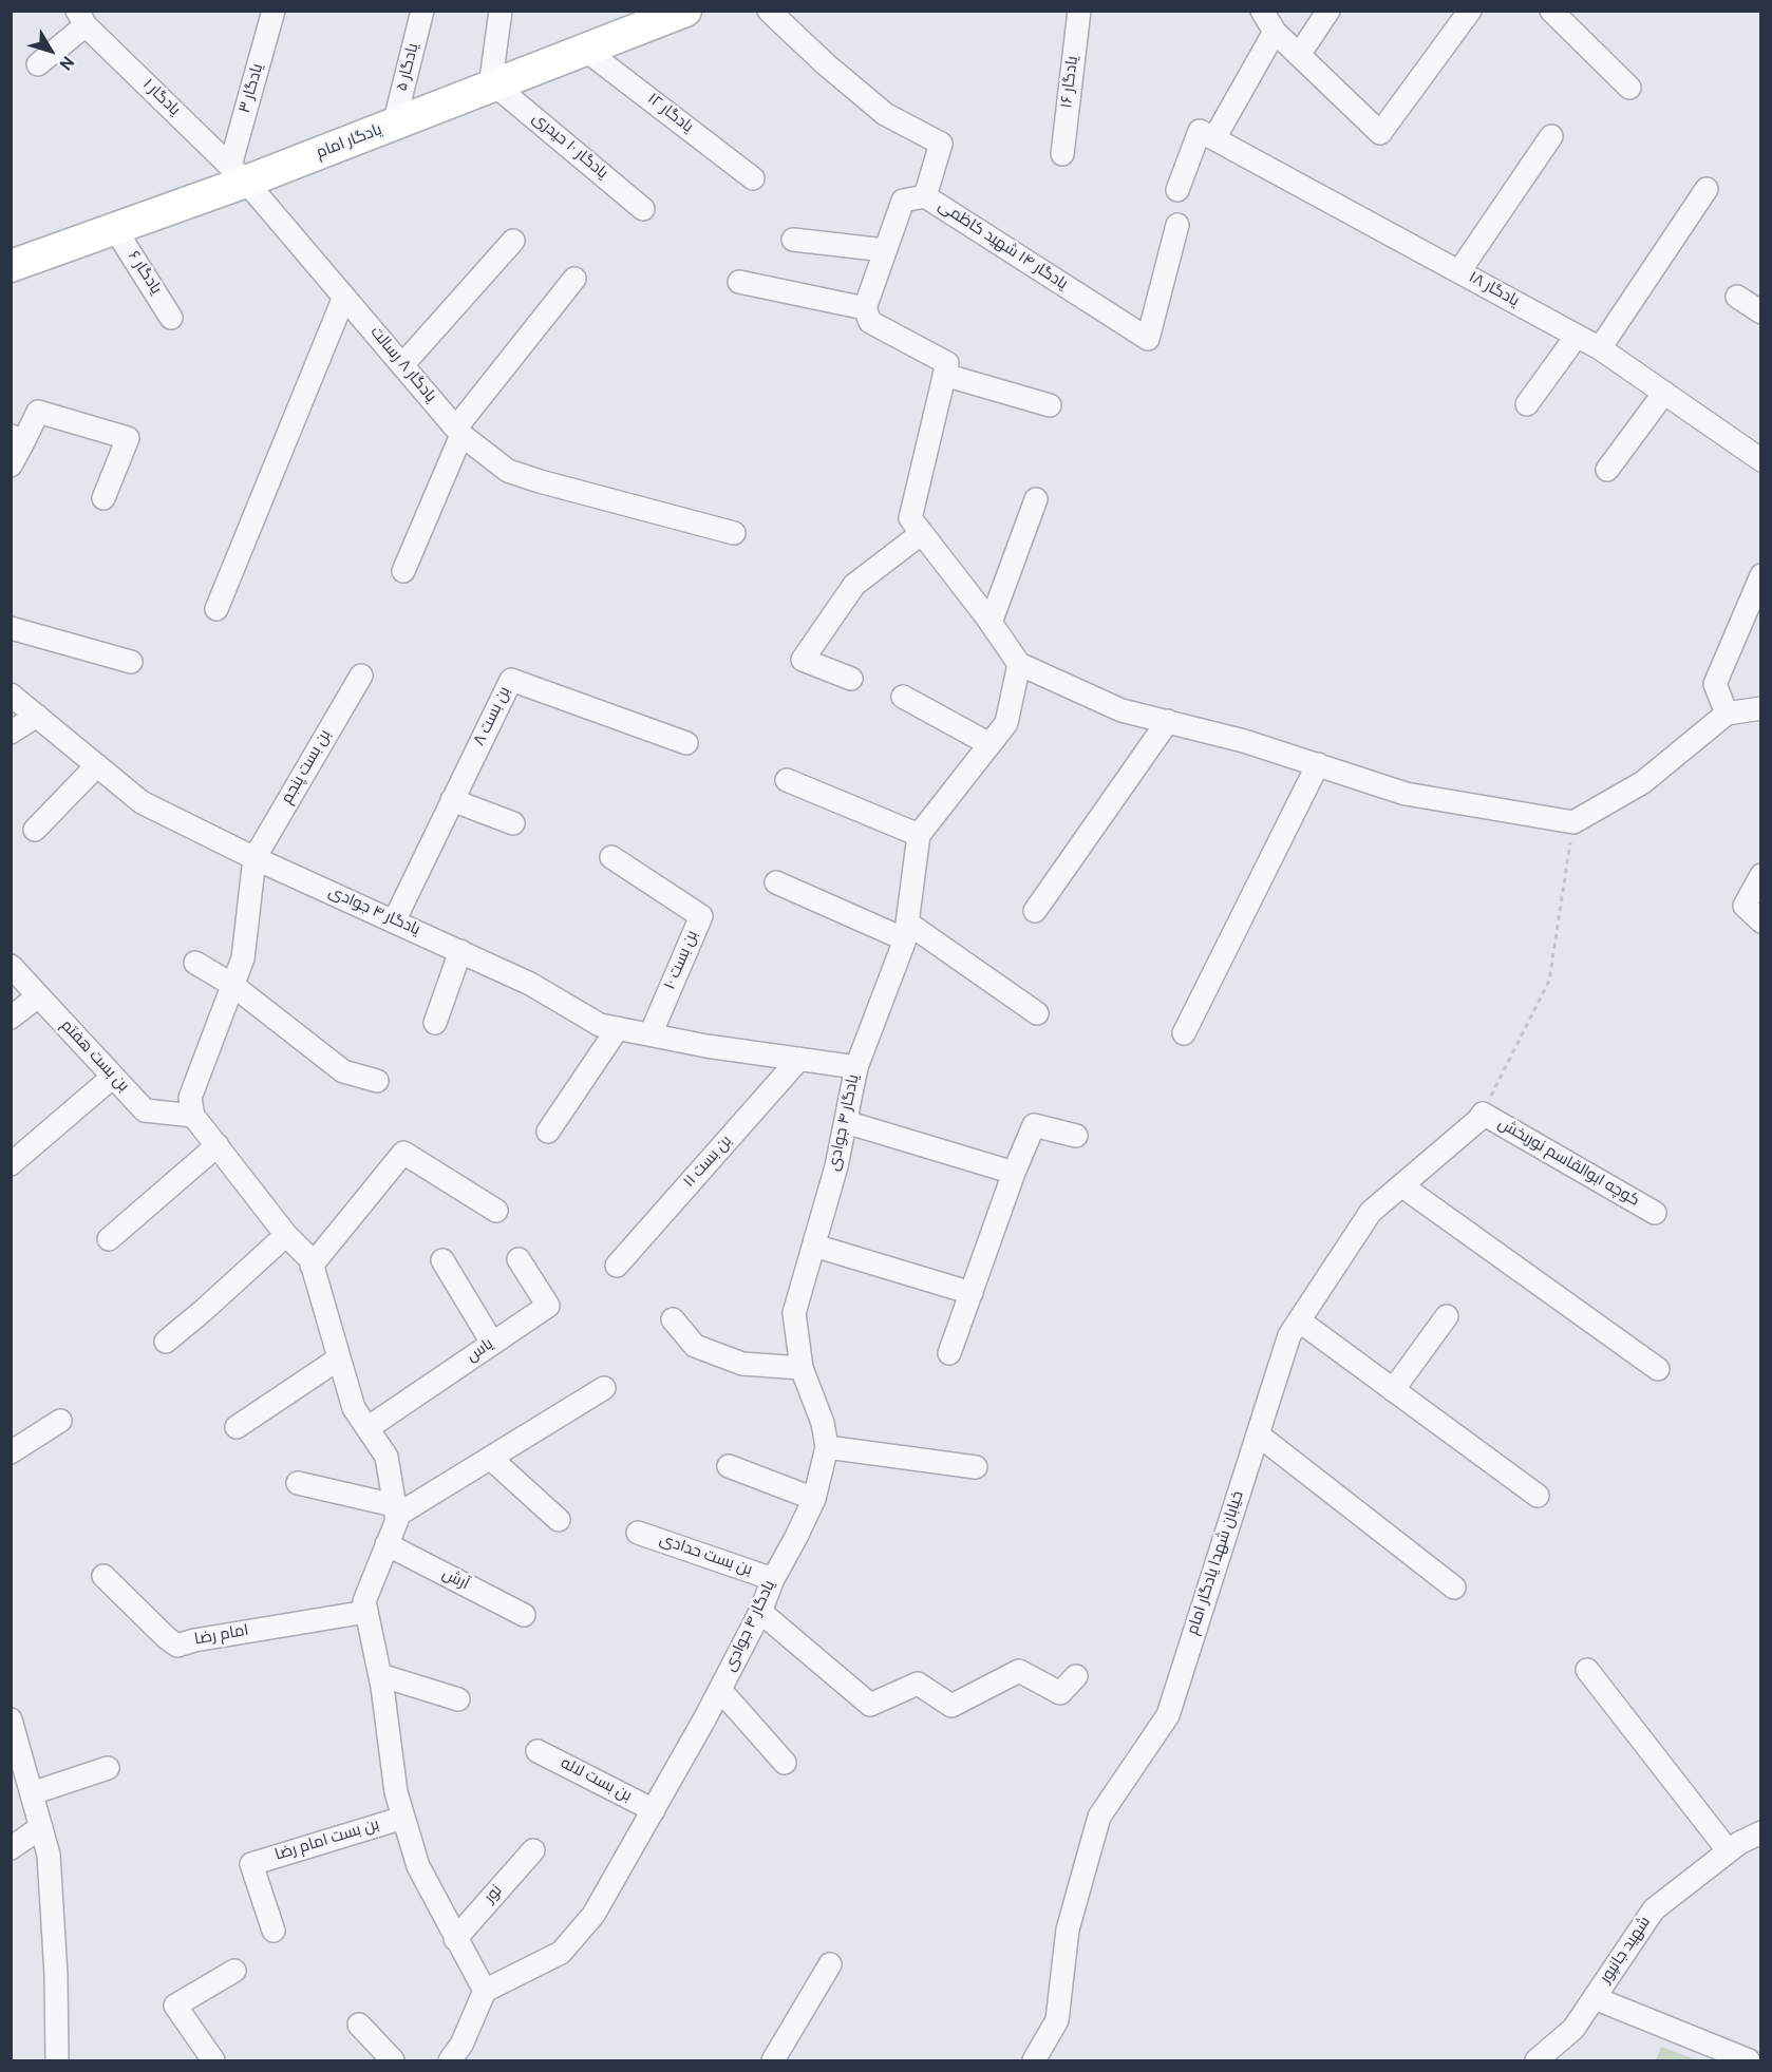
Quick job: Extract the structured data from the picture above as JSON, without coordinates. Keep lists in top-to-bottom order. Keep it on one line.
{"streets":{"main road":["یادگار امام"],"street":["یادگار ۵","یادگار ۱۶","یادگار ۳","یادگار ۱","یادگار ۱۲","یادگار ۱۰ حیدری","یادگار ۱۴ شهید کاظمی","یادگار ۶","یادگار ۱۸","یادگار ۸ رسالت","بن بست ۸","بن بست پنجم","یادگار ۴ جوادی","بن بست ۱۰","بن بست هفتم","بن بست ۱۱","یاس","بن بست حدادی","خیابان شهدا یادگار امام","آرش","امام رضا","بن بست لاله","بن بست امام رضا","نور","شهید جانپور"]},"crossings":[["یادگار ۵","یادگار امام"],["یادگار ۳","یادگار ۱"],["یادگار ۳","یادگار امام"],["یادگار ۳","یادگار ۸ رسالت"],["یادگار ۱","یادگار امام"],["یادگار ۱","یادگار ۸ رسالت"],["یادگار ۱۲","یادگار امام"],["یادگار امام","یادگار ۱۰ حیدری"],["یادگار امام","یادگار ۶"],["یادگار امام","یادگار ۸ رسالت"],["بن بست ۸","یادگار ۴ جوادی"],["بن بست پنجم","یادگار ۴ جوادی"],["یادگار ۴ جوادی","بن بست ۱۰"],["یادگار ۴ جوادی","بن بست ۱۱"],["یادگار ۴ جوادی","بن بست حدادی"],["یادگار ۴ جوادی","بن بست لاله"]],"north":"bottom right"}
